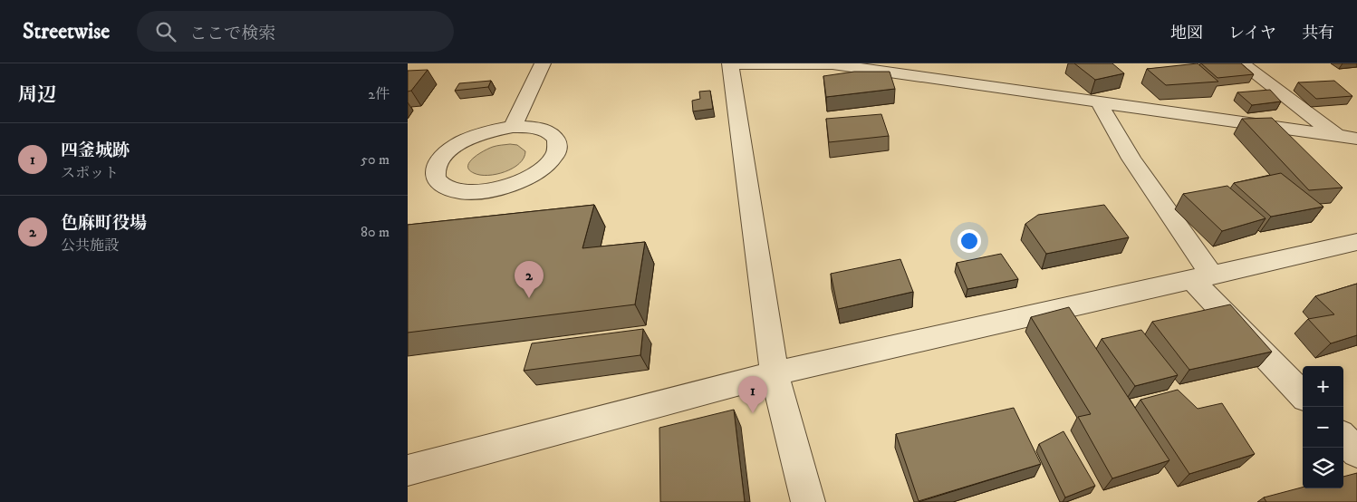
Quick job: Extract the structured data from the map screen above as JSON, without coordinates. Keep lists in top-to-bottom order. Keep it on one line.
{"page":{"header":"Streetwise","search":"ここで検索","nav":["地図","レイヤ","共有"],"heading":["周辺","2件"],"list":[{"mark":"1","name":"四釜城跡","note":"スポット","value":"50 m"},{"mark":"2","name":"色麻町役場","note":"公共施設","value":"80 m"}],"pins":["2","1"],"map_buttons":["+","−"]}}
